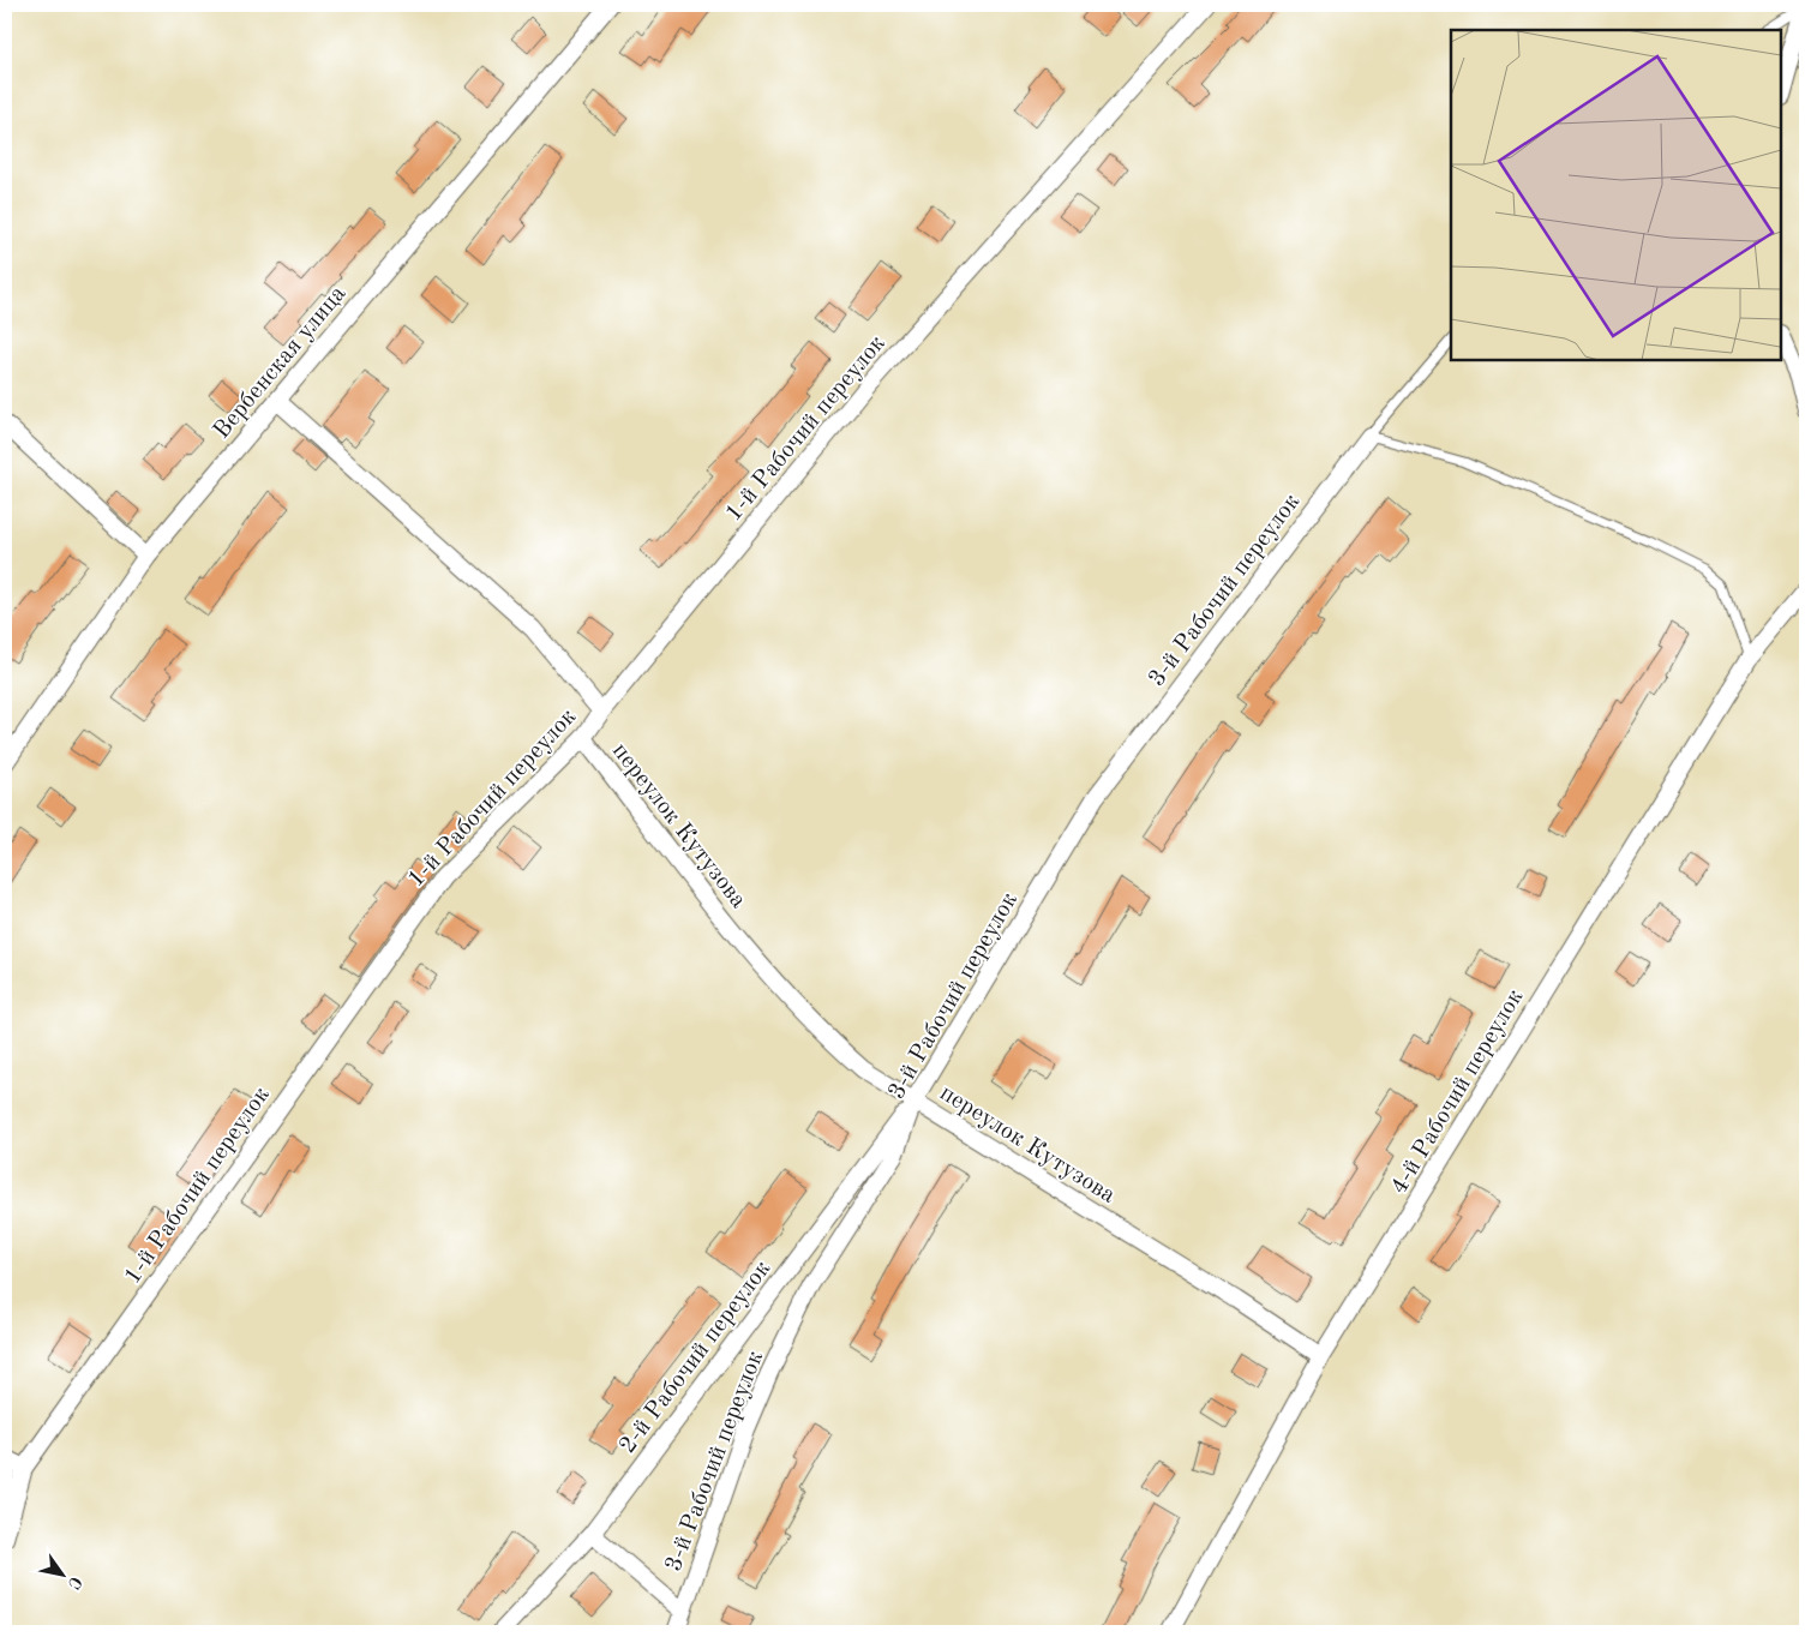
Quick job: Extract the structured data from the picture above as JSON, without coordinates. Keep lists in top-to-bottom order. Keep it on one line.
{"streets":{"street":["Вербенская улица","1-й Рабочий переулок","3-й Рабочий переулок","переулок Кутузова","4-й Рабочий переулок","2-й Рабочий переулок"]},"crossings":[["1-й Рабочий переулок","переулок Кутузова"],["3-й Рабочий переулок","переулок Кутузова"],["3-й Рабочий переулок","2-й Рабочий переулок"],["переулок Кутузова","4-й Рабочий переулок"],["переулок Кутузова","2-й Рабочий переулок"]],"north":"bottom right"}
